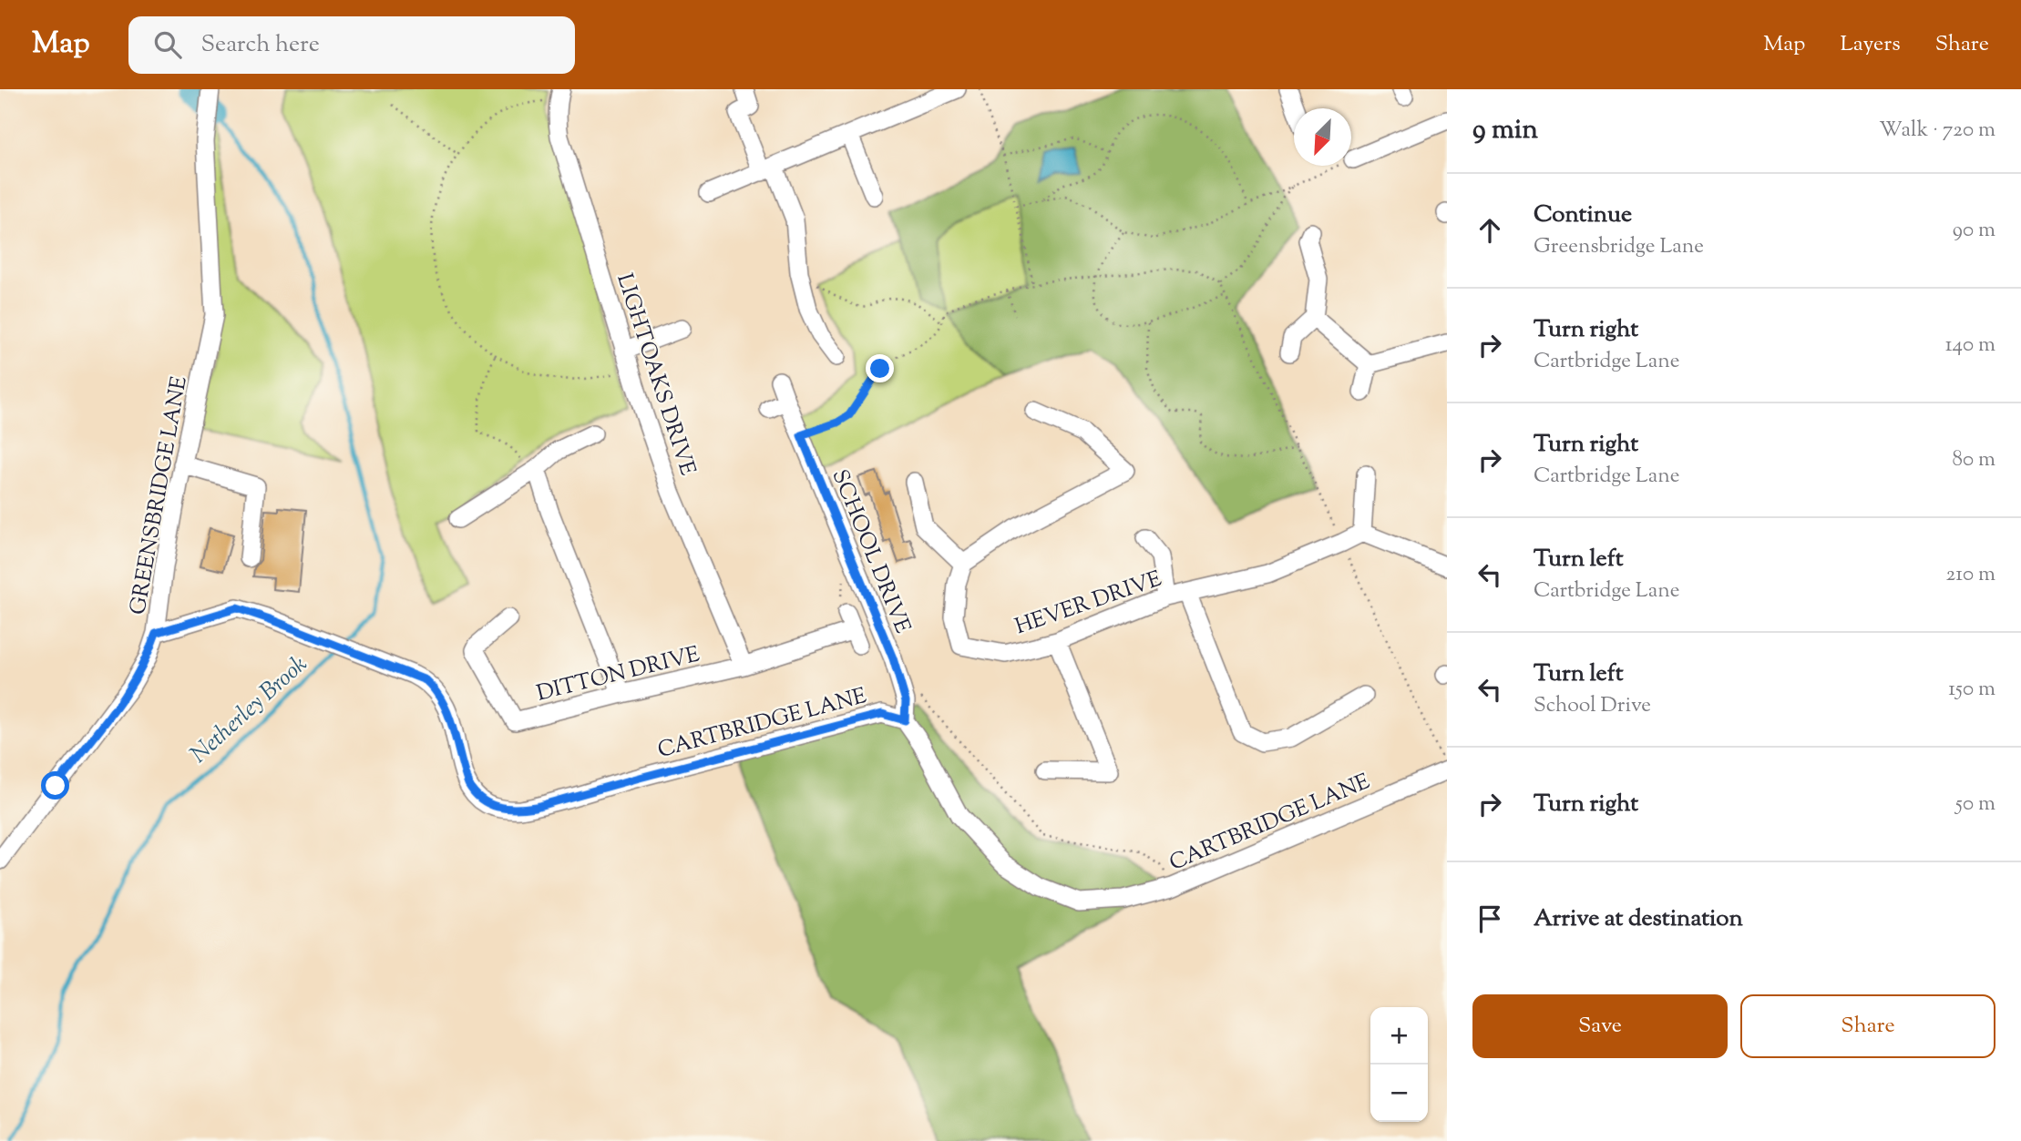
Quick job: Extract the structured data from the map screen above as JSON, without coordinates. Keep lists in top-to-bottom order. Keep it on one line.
{"streets":{"street":["LIGHTOAKS DRIVE","GREENSBRIDGE LANE","SCHOOL DRIVE","HEVER DRIVE","DITTON DRIVE","CARTBRIDGE LANE"]},"crossings":[["LIGHTOAKS DRIVE","DITTON DRIVE"],["GREENSBRIDGE LANE","CARTBRIDGE LANE"],["SCHOOL DRIVE","CARTBRIDGE LANE"]],"water":["Netherley Brook"],"north":"bottom left","page":{"header":"Map","search":"Search here","nav":["Map","Layers","Share"],"heading":["9 min","Walk · 720 m"],"list":[["Continue","Greensbridge Lane","90 m"],["Turn right","Cartbridge Lane","140 m"],["Turn right","Cartbridge Lane","80 m"],["Turn left","Cartbridge Lane","210 m"],["Turn left","School Drive","150 m"],["Turn right","50 m"],"Arrive at destination"],"buttons":["Save","Share"],"map_buttons":["+","−"]}}
